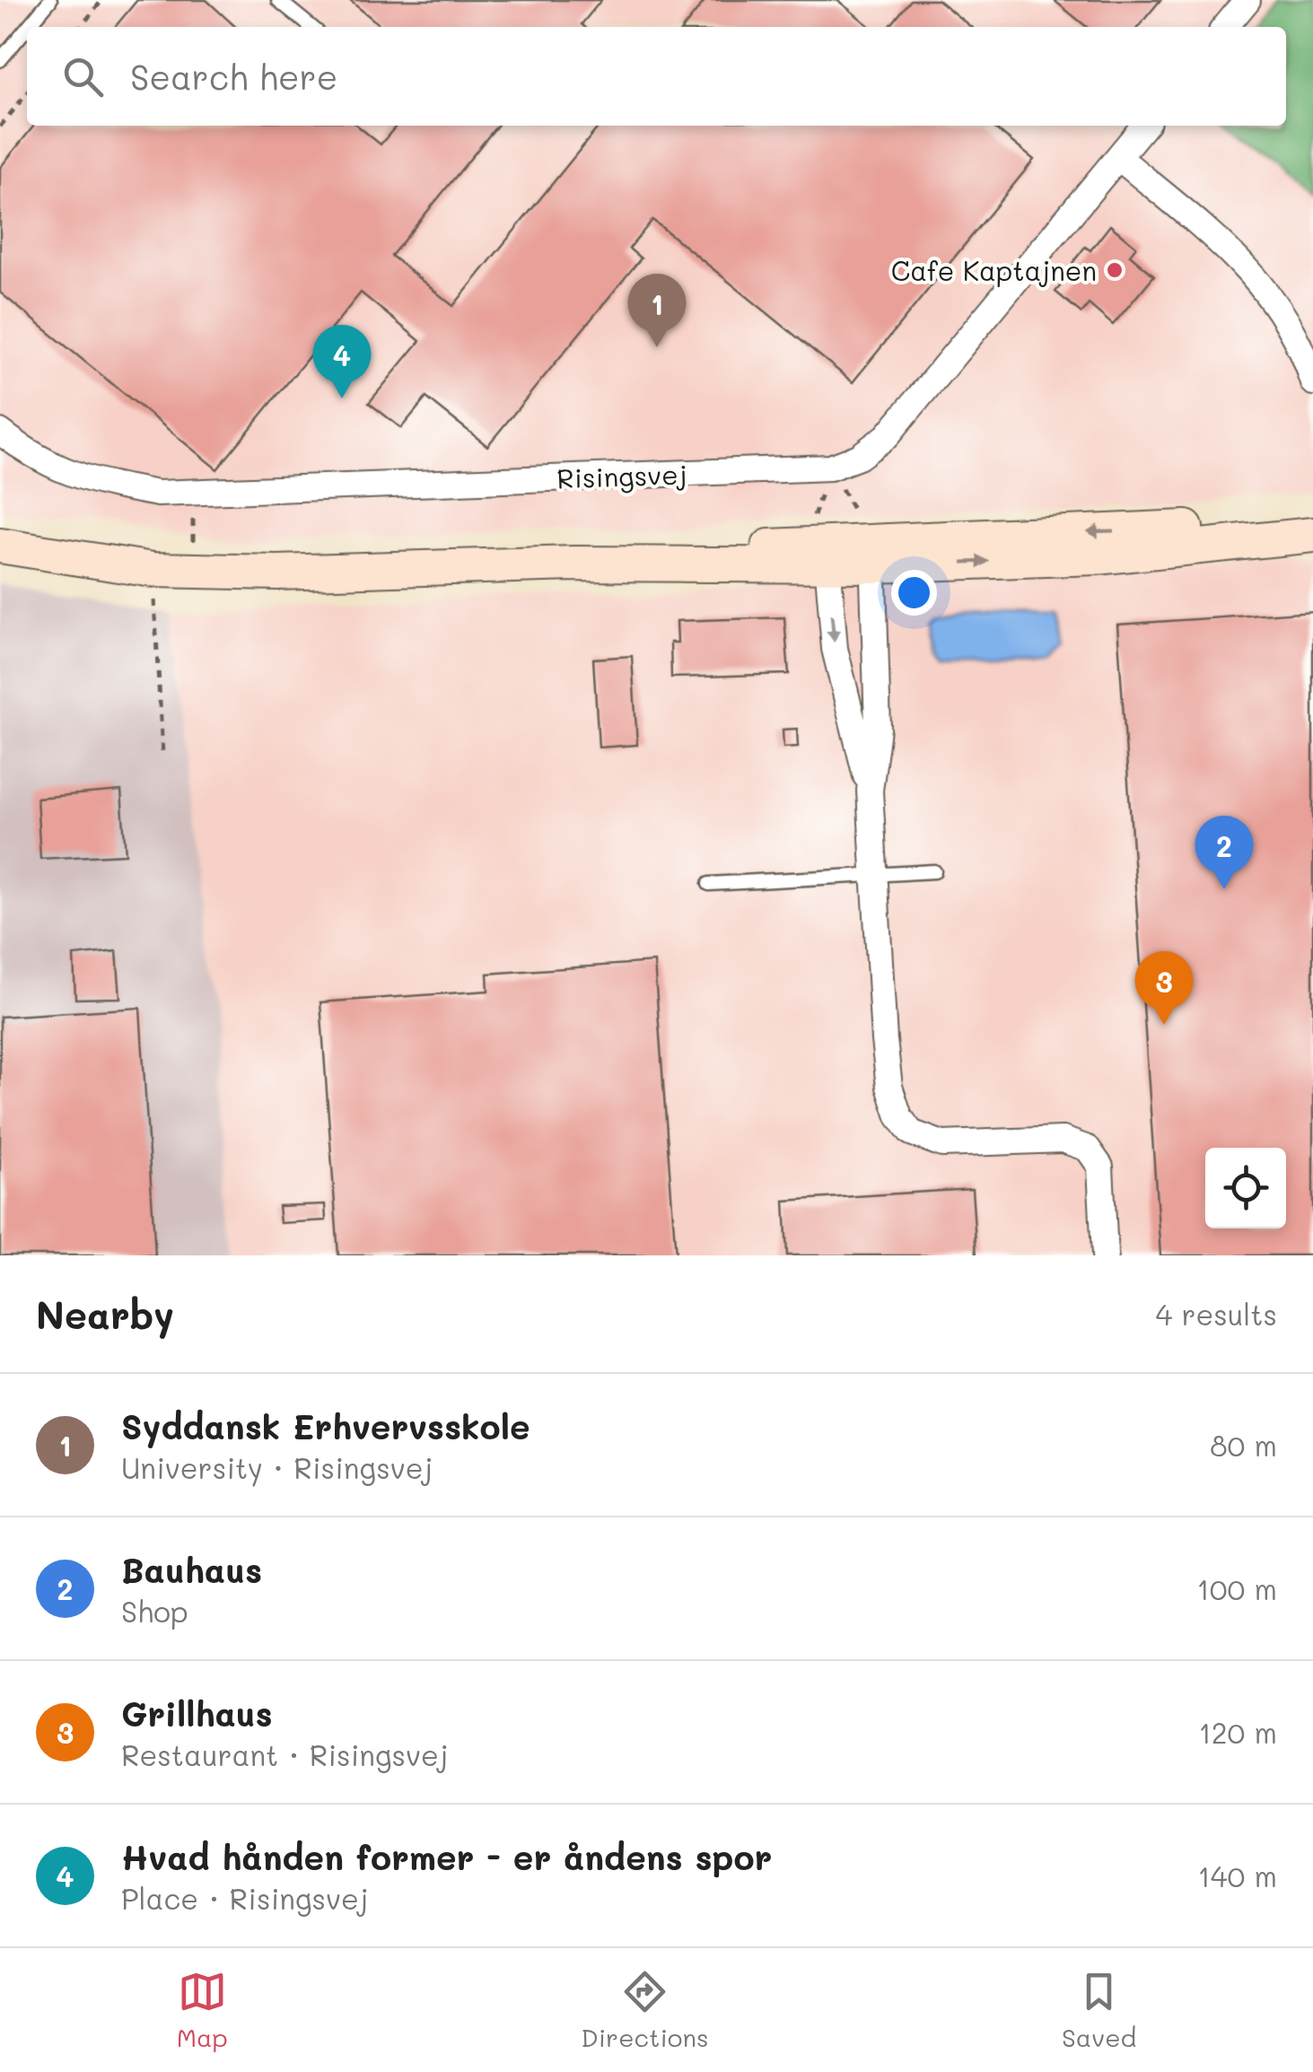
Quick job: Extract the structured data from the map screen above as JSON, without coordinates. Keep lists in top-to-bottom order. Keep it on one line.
{"streets":{"street":["Risingsvej"]},"places":["Cafe Kaptajnen"],"page":{"search":"Search here","pins":["1","4","2","3"],"heading":["Nearby","4 results"],"list":[{"mark":"1","name":"Syddansk Erhvervsskole","note":"University · Risingsvej","value":"80 m"},{"mark":"2","name":"Bauhaus","note":"Shop","value":"100 m"},{"mark":"3","name":"Grillhaus","note":"Restaurant · Risingsvej","value":"120 m"},{"mark":"4","name":"Hvad hånden former - er åndens spor","note":"Place · Risingsvej","value":"140 m"}],"nav":["Map","Directions","Saved"]}}
